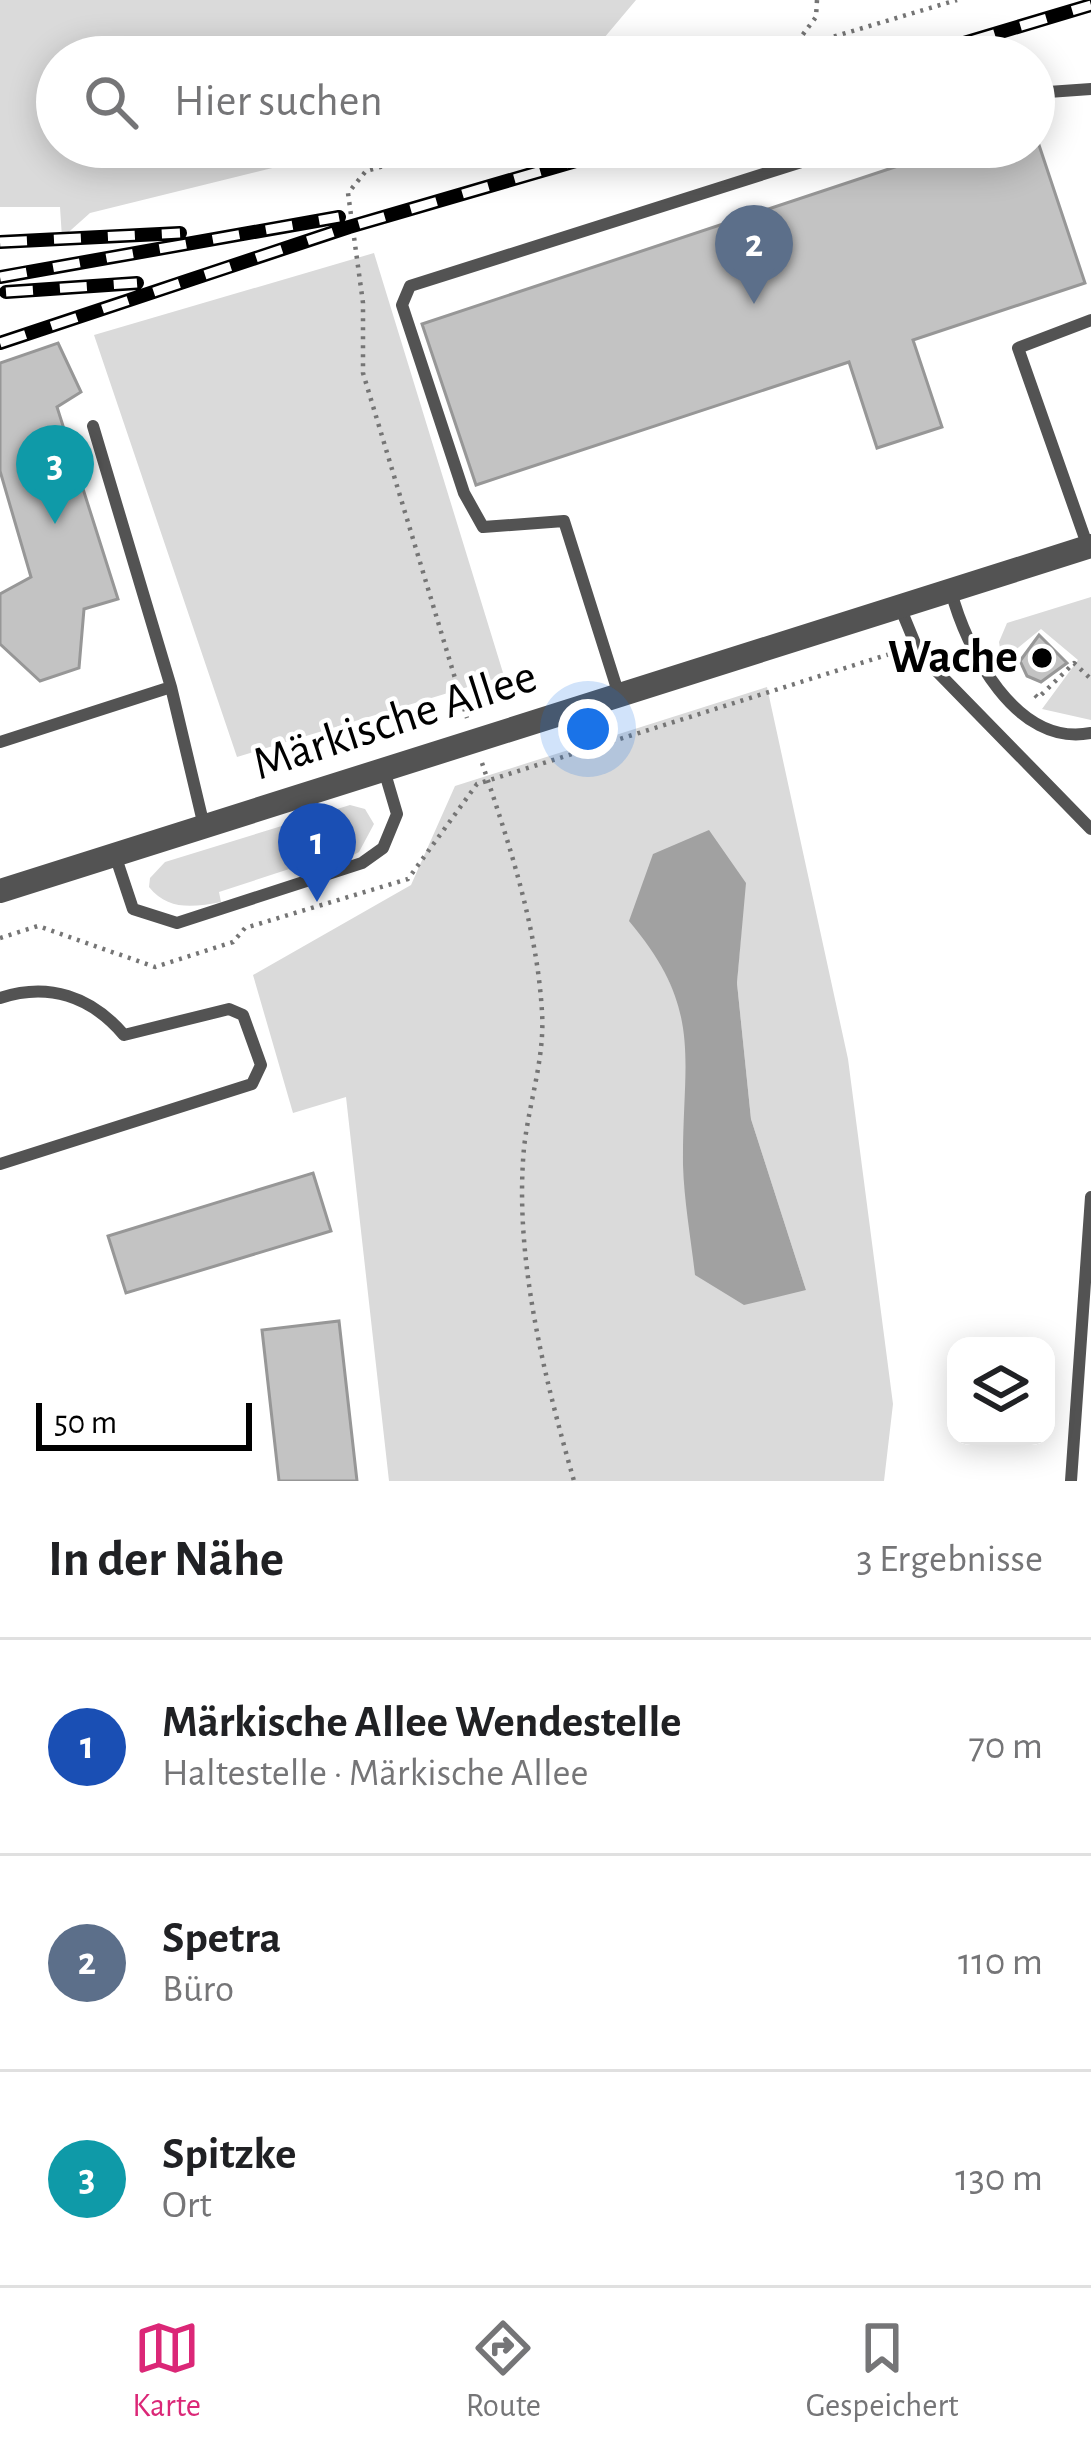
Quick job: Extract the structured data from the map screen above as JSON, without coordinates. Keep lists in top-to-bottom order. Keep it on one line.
{"streets":{"street":["Märkische Allee"]},"places":["Wache"],"scale_bar":"50 m","page":{"search":"Hier suchen","pins":["2","3","1"],"scale":"50 m","heading":["In der Nähe","3 Ergebnisse"],"list":[{"mark":"1","name":"Märkische Allee Wendestelle","note":"Haltestelle · Märkische Allee","value":"70 m"},{"mark":"2","name":"Spetra","note":"Büro","value":"110 m"},{"mark":"3","name":"Spitzke","note":"Ort","value":"130 m"}],"nav":["Karte","Route","Gespeichert"]}}
